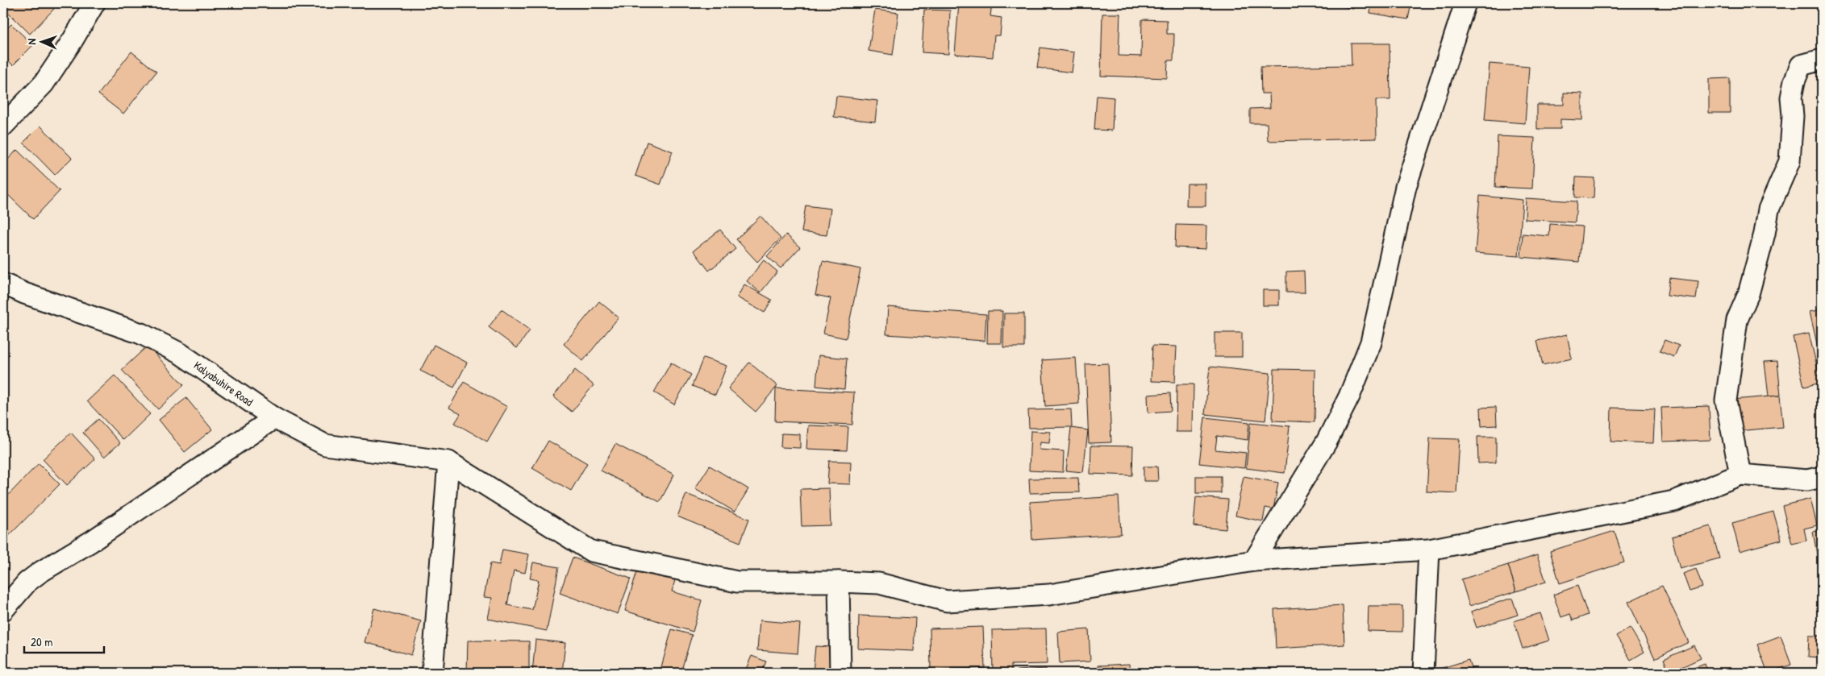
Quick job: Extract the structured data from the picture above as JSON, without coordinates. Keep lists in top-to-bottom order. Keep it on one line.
{"streets":{"street":["Kalyabuhire Road"]},"scale_bar":"20 m","north":"left"}
